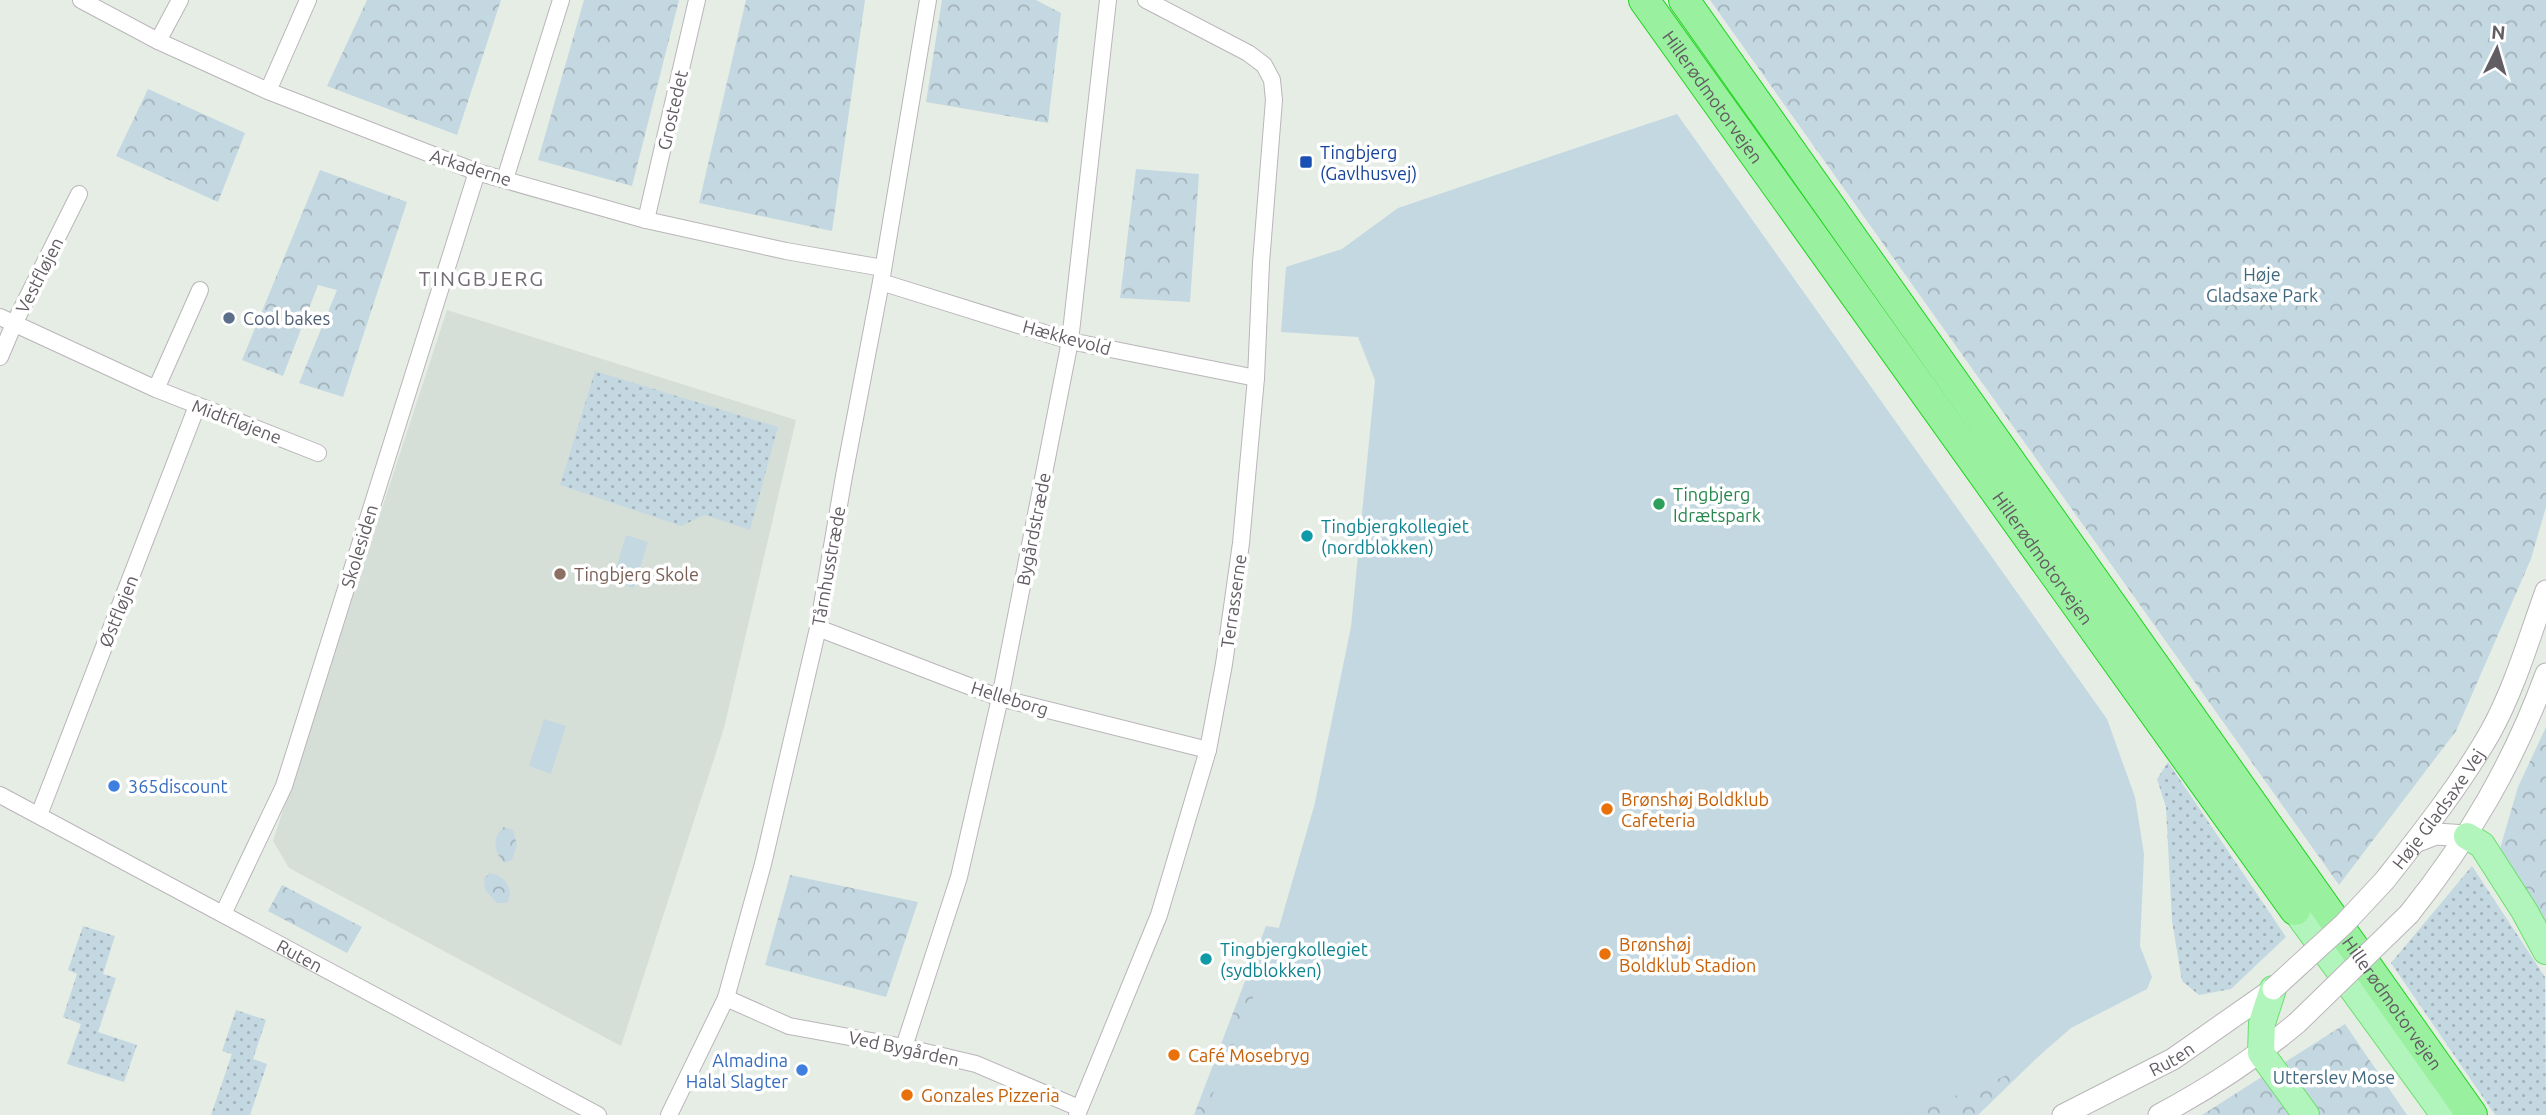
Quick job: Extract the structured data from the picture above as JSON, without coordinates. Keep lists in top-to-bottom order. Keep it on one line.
{"streets":{"highway":["Hillerødmotorvejen"],"street":["Grostedet","Arkaderne","Vestfløjen","Hækkevold","Midtfløjene","Bygårdstræde","Skolesiden","Tårnhusstræde","Terrasserne","Østfløjen","Helleborg","Høje Gladsaxe Vej","Ruten","Ved Bygården"]},"crossings":[["Grostedet","Arkaderne"],["Arkaderne","Hækkevold"],["Arkaderne","Skolesiden"],["Arkaderne","Tårnhusstræde"],["Vestfløjen","Midtfløjene"],["Hækkevold","Bygårdstræde"],["Hækkevold","Tårnhusstræde"],["Hækkevold","Terrasserne"],["Midtfløjene","Østfløjen"],["Bygårdstræde","Helleborg"],["Bygårdstræde","Ved Bygården"],["Skolesiden","Ruten"],["Tårnhusstræde","Helleborg"],["Tårnhusstræde","Ved Bygården"],["Terrasserne","Helleborg"],["Terrasserne","Ved Bygården"],["Østfløjen","Ruten"],["Høje Gladsaxe Vej","Ruten"]],"districts":["TINGBJERG"],"parks":["Høje Gladsaxe Park","Utterslev Mose"],"places":{"transit":["Tingbjerg (Gavlhusvej)"],"other":["Cool bakes","Tingbjerg Idrætspark","Tingbjergkollegiet (nordblokken)","Tingbjerg Skole","365discount","Brønshøj Boldklub Cafeteria","Brønshøj Boldklub Stadion","Tingbjergkollegiet (sydblokken)","Café Mosebryg","Almadina Halal Slagter","Gonzales Pizzeria"]},"north":"top"}
